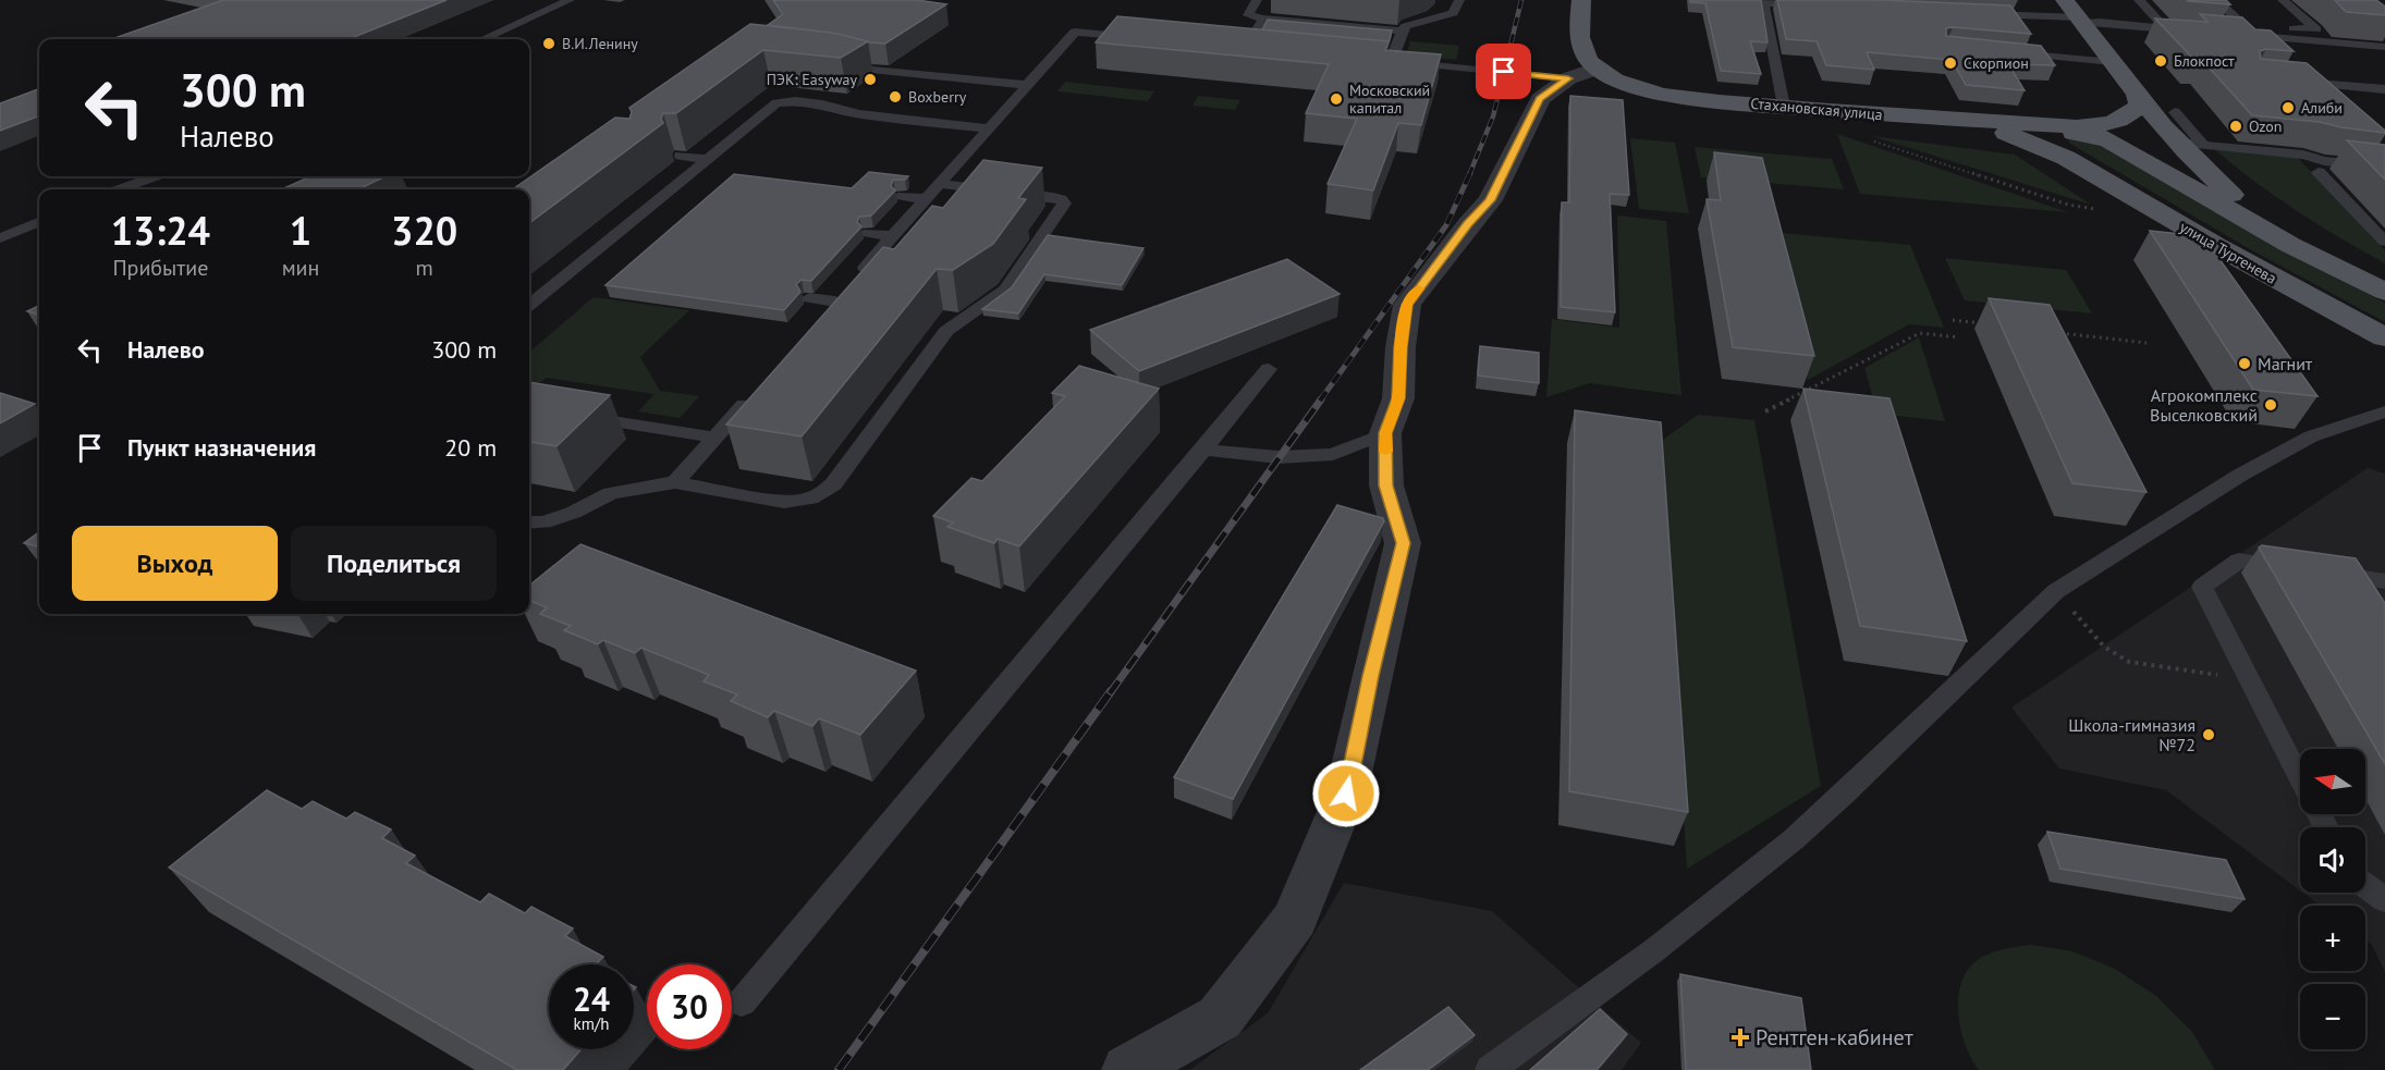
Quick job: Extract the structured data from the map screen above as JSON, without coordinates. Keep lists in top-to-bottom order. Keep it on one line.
{"streets":{"main road":["Стахановская улица","улица Тургенева"]},"crossings":[["Стахановская улица","улица Тургенева"]],"places":{"other":["В.И.Ленину","Блокпост","Скорпион","ПЭК: Easyway","Boxberry","Московский капитал","Алиби","Ozon","Магнит","Агрокомплекс Выселковский","Школа-гимназия №72"],"health":["Рентген-кабинет"]},"north":"left","page":{"turn":["300 m","Налево"],"eta":["13:24","Прибытие","1","мин","320","m"],"list":[{"name":"Налево","value":"300 m"},{"name":"Пункт назначения","value":"20 m"}],"buttons":["Выход","Поделиться"],"map_buttons":["+","−"],"speed":"24 km/h","limit":"30"}}
